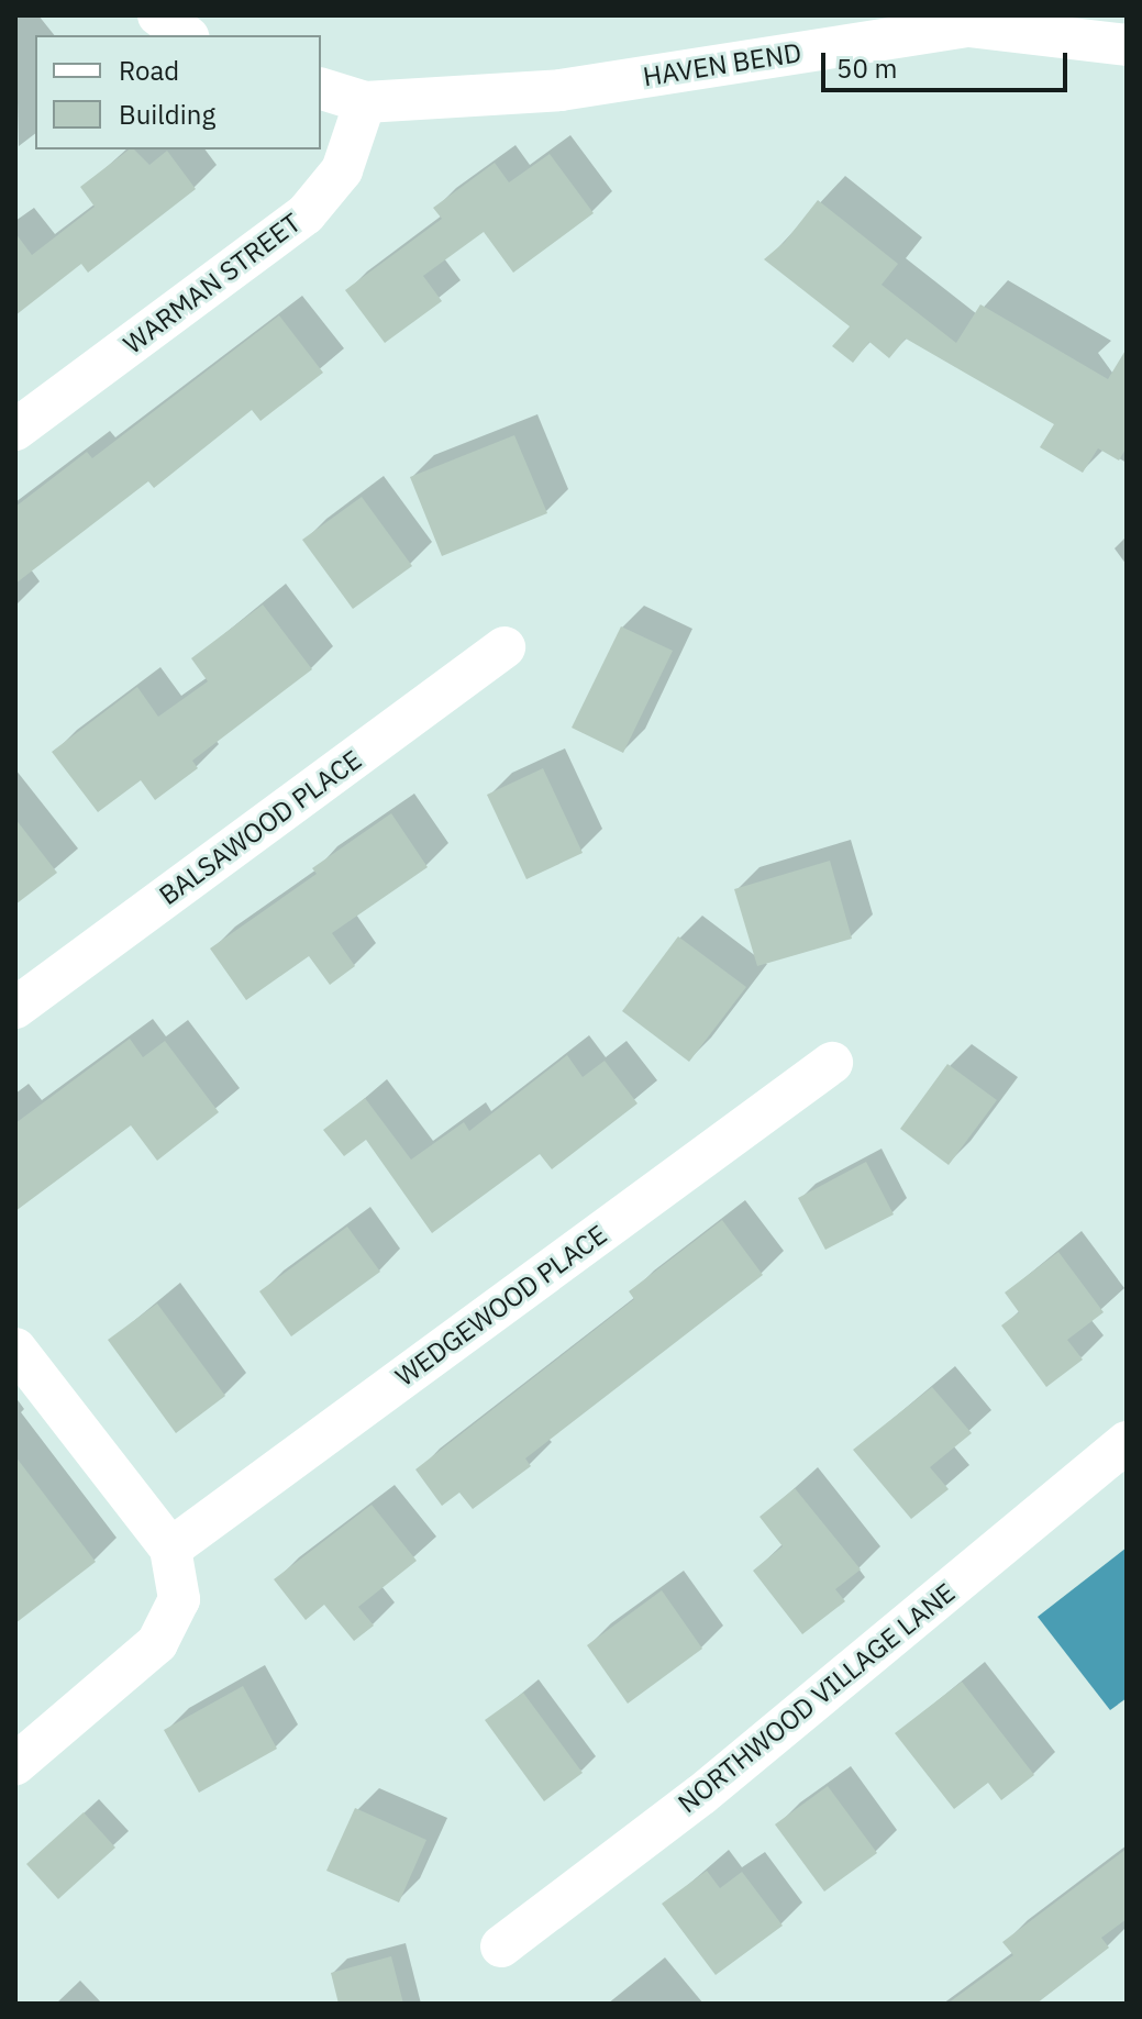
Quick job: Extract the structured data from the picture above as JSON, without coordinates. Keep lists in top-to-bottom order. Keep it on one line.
{"streets":{"street":["HAVEN BEND","WARMAN STREET","BALSAWOOD PLACE","WEDGEWOOD PLACE","NORTHWOOD VILLAGE LANE"]},"crossings":[["HAVEN BEND","WARMAN STREET"]],"legend":["Road","Building"],"scale_bar":"50 m"}
